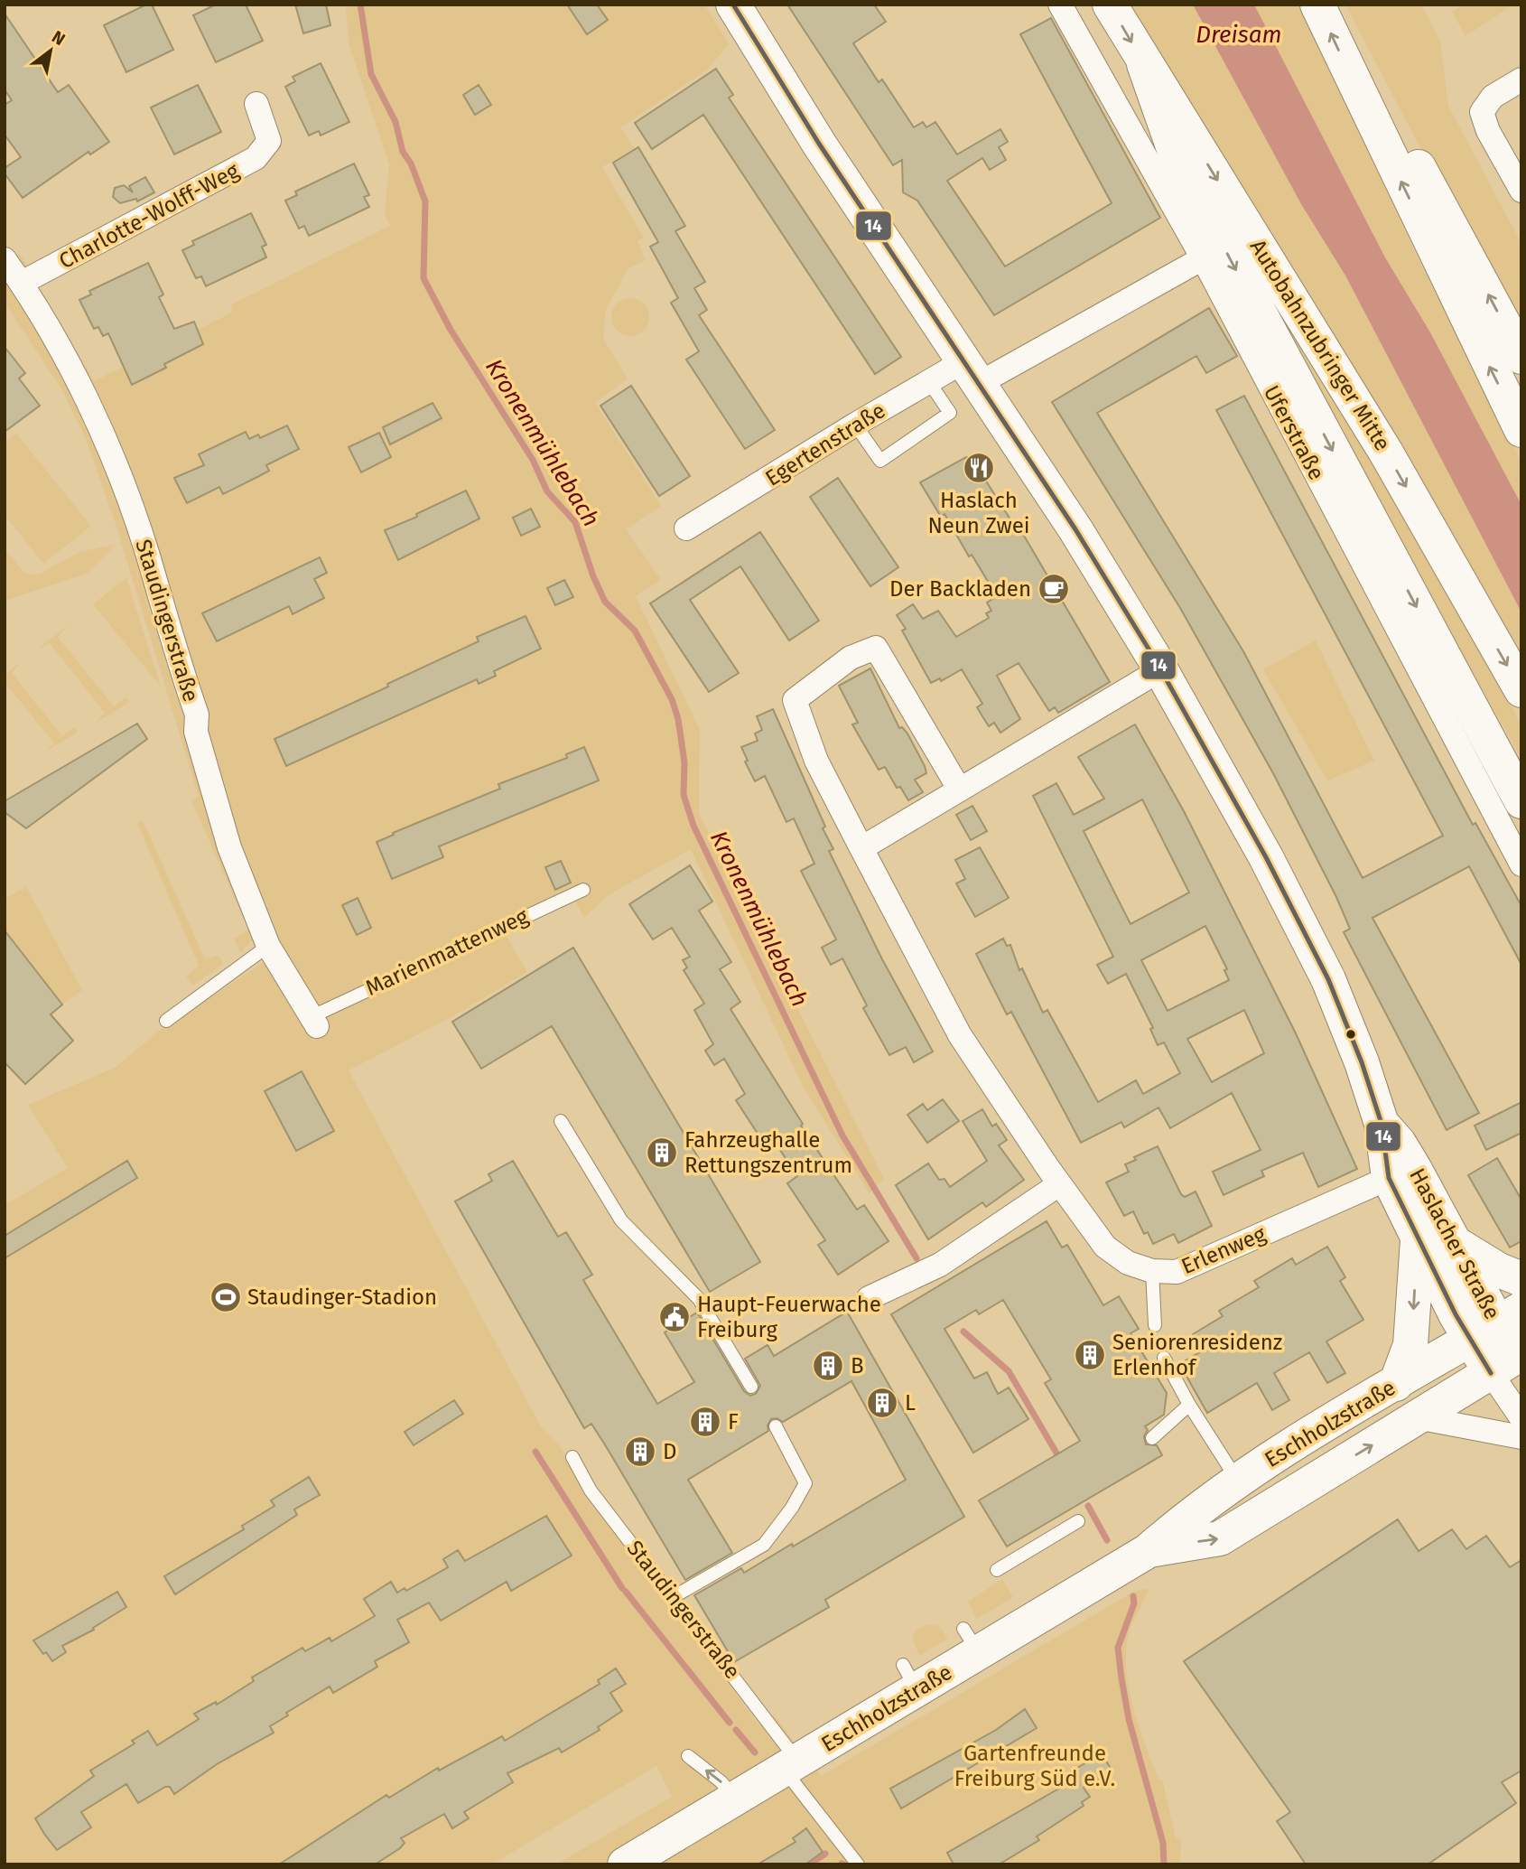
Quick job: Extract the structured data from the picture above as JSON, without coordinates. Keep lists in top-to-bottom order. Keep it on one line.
{"streets":{"main road":["Autobahnzubringer Mitte","Haslacher Straße","Eschholzstraße"],"street":["Charlotte-Wolff-Weg","Uferstraße","Egertenstraße","Staudingerstraße","Erlenweg"],"lane":["Marienmattenweg"]},"crossings":[["Charlotte-Wolff-Weg","Staudingerstraße"],["Uferstraße","Egertenstraße"],["Egertenstraße","Haslacher Straße"],["Staudingerstraße","Marienmattenweg"],["Staudingerstraße","Eschholzstraße"],["Haslacher Straße","Erlenweg"],["Haslacher Straße","Eschholzstraße"]],"water":["Dreisam","Kronenmühlebach"],"parks":["Gartenfreunde Freiburg Süd e.V."],"places":{"restaurant":["Haslach Neun Zwei"],"cafe":["Der Backladen"],"building":["Fahrzeughalle Rettungszentrum","Seniorenresidenz Erlenhof","B","L","F","D"],"sports":["Staudinger-Stadion"],"public building":["Haupt-Feuerwache Freiburg"]},"lines":["transit line 14"],"north":"top right"}
